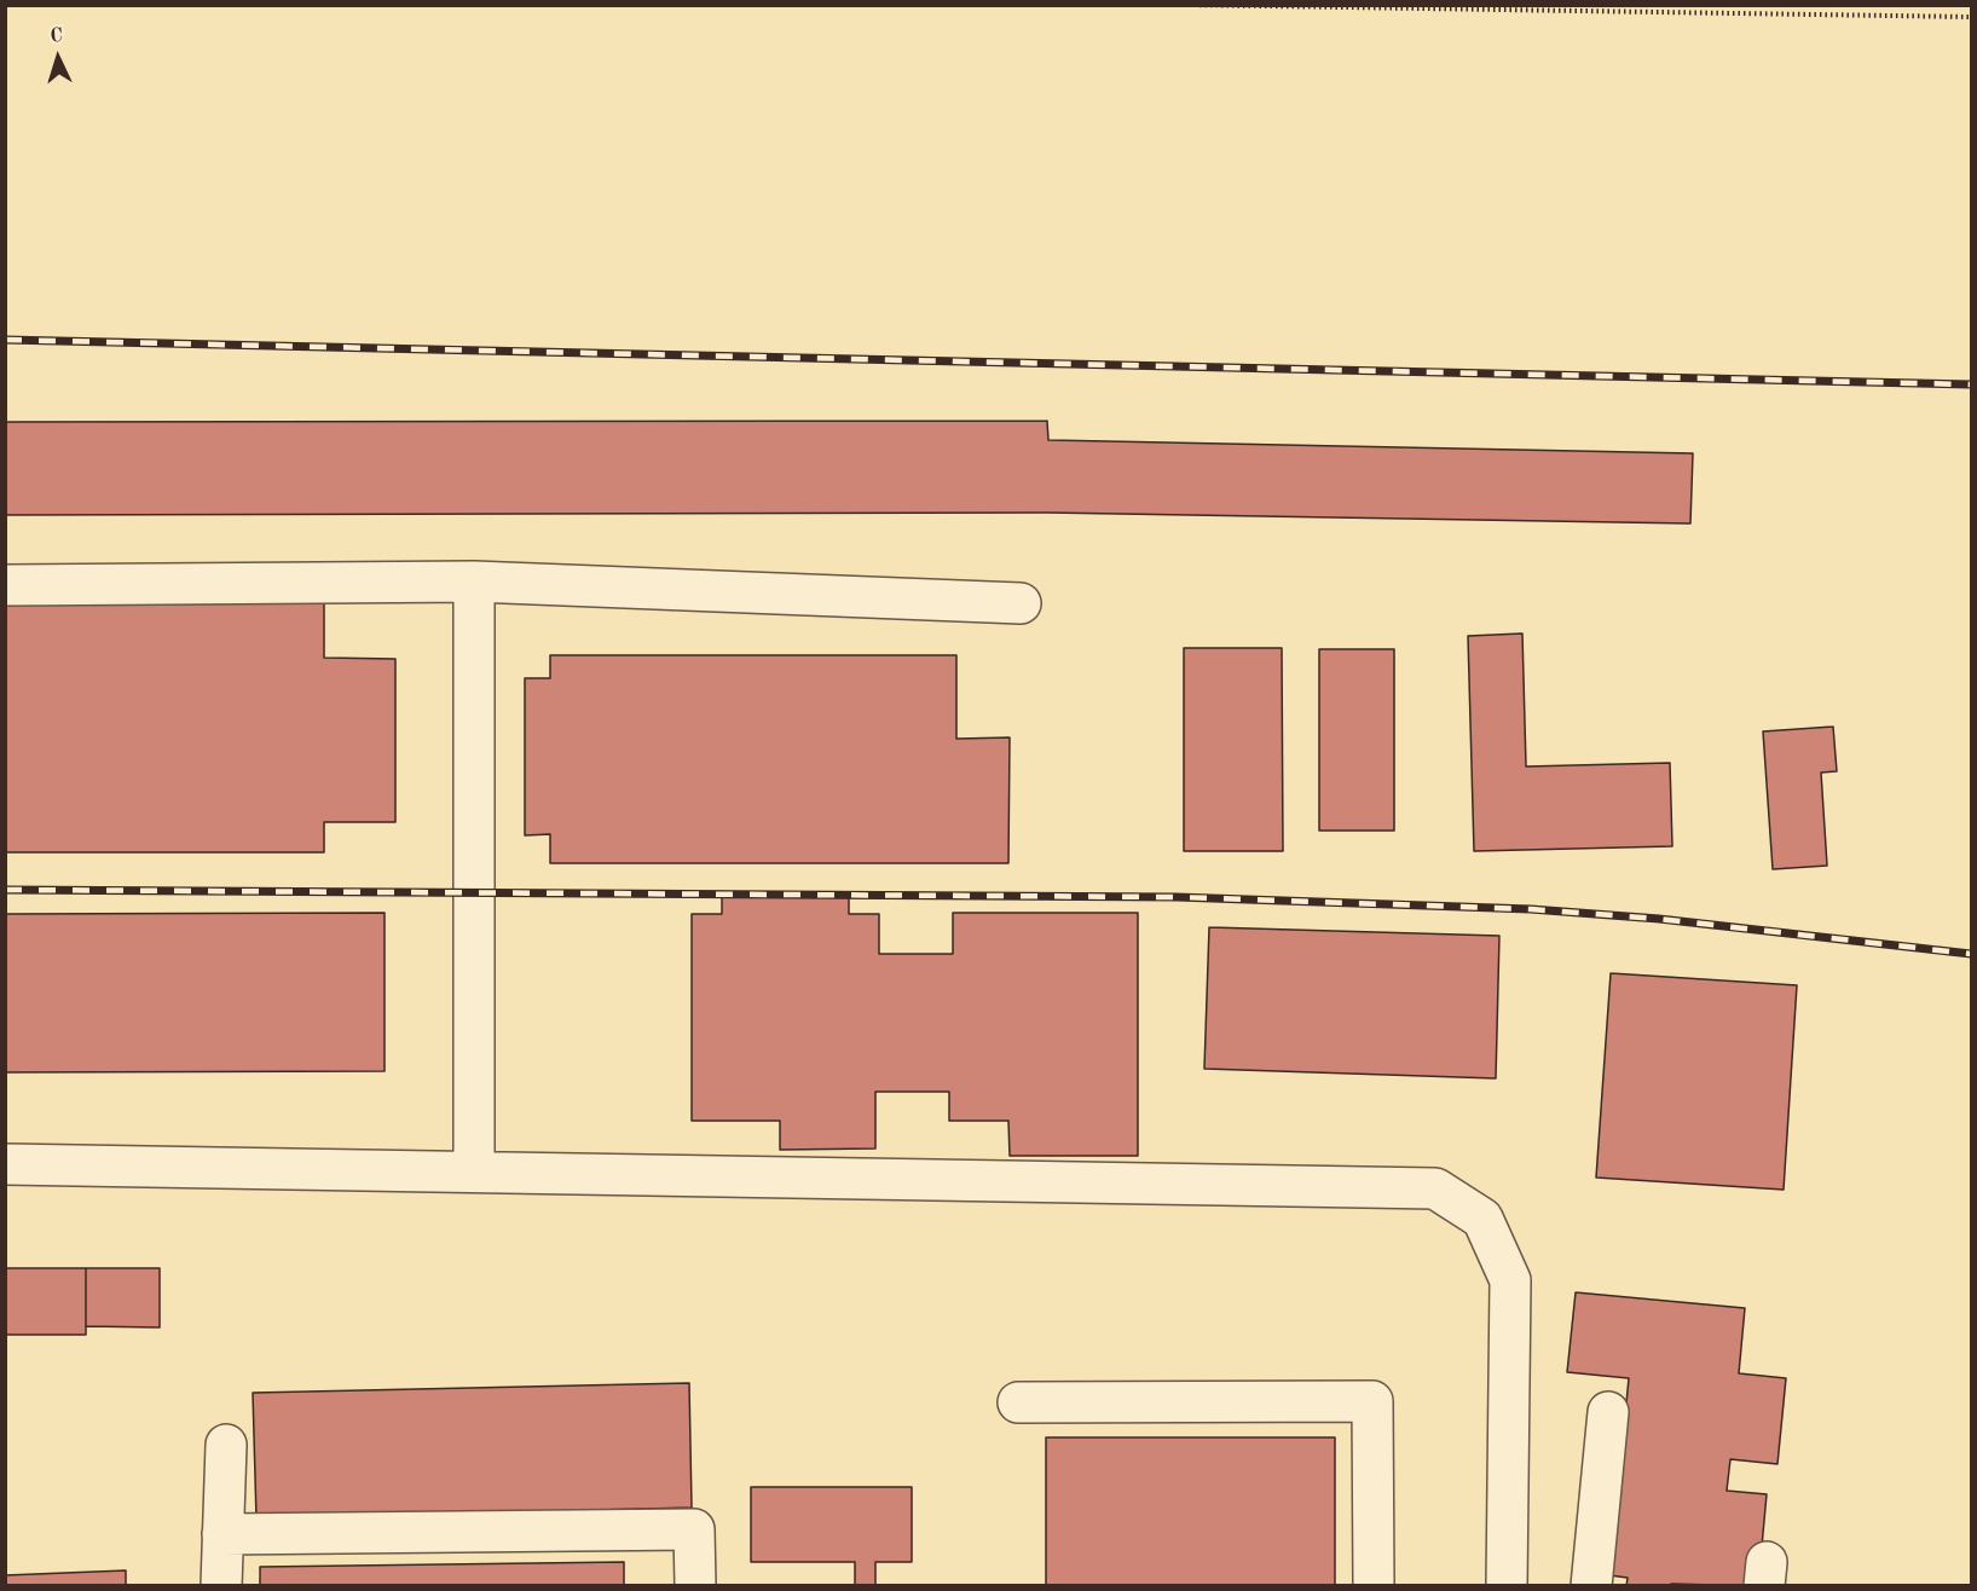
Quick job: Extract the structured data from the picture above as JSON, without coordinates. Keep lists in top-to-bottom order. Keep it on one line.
{"north":"top"}
